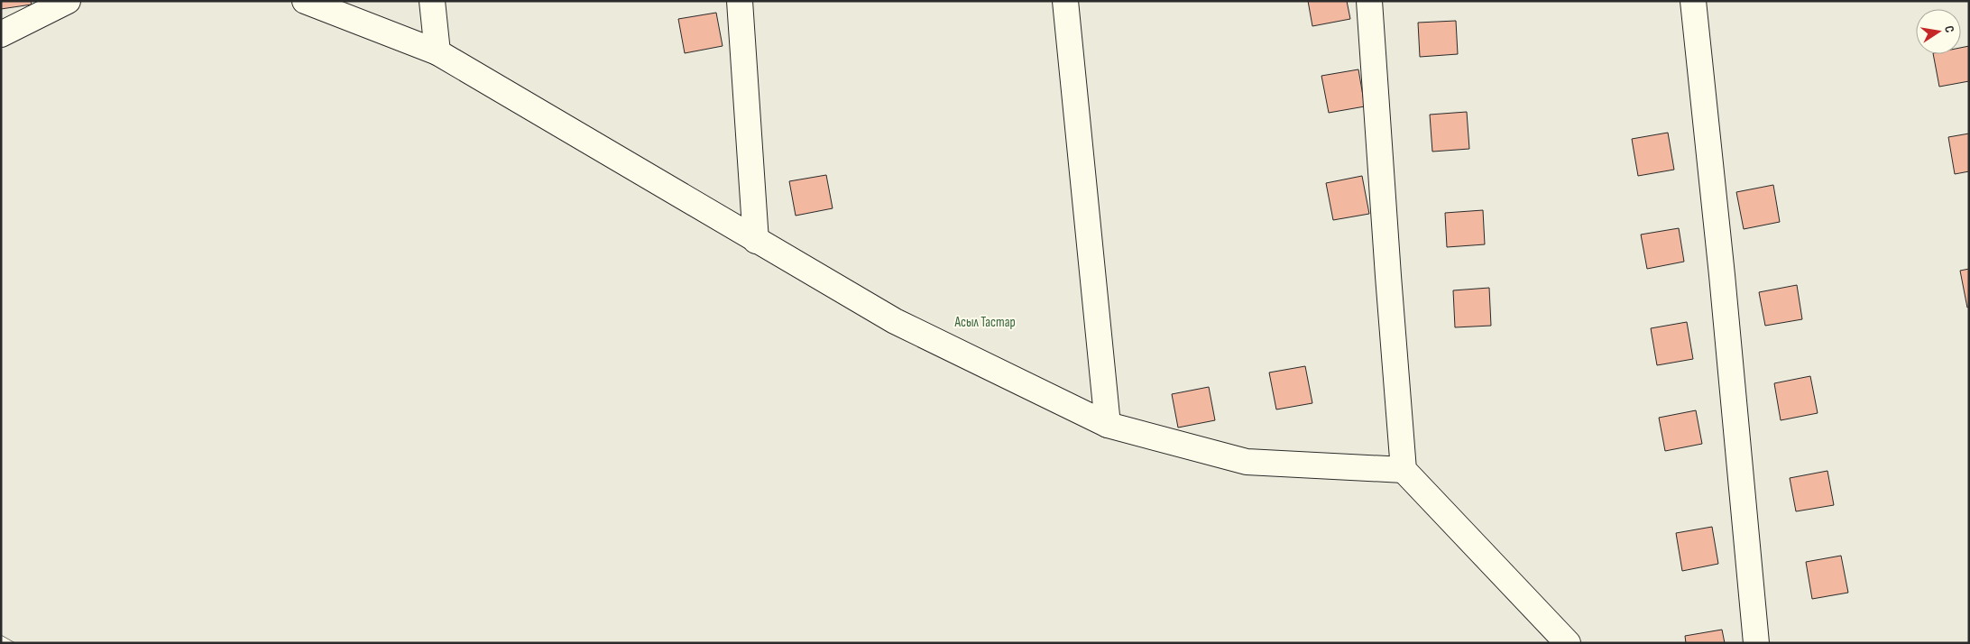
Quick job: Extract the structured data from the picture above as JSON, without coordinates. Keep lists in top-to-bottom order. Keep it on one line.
{"parks":["Асыл Тастар"],"north":"right"}
